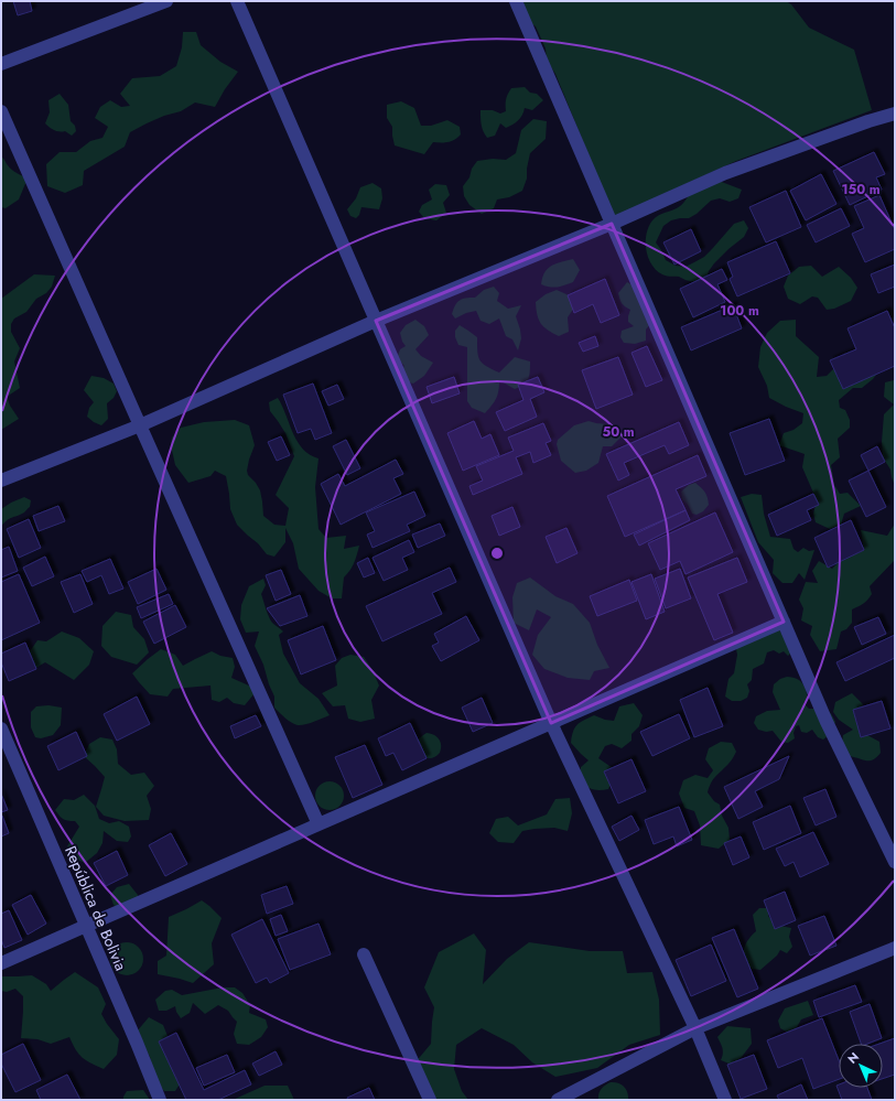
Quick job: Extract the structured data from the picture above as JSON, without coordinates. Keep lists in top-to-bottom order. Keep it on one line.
{"streets":{"street":["República de Bolivia"]},"north":"top left","rings":["150 m","100 m","50 m"]}
